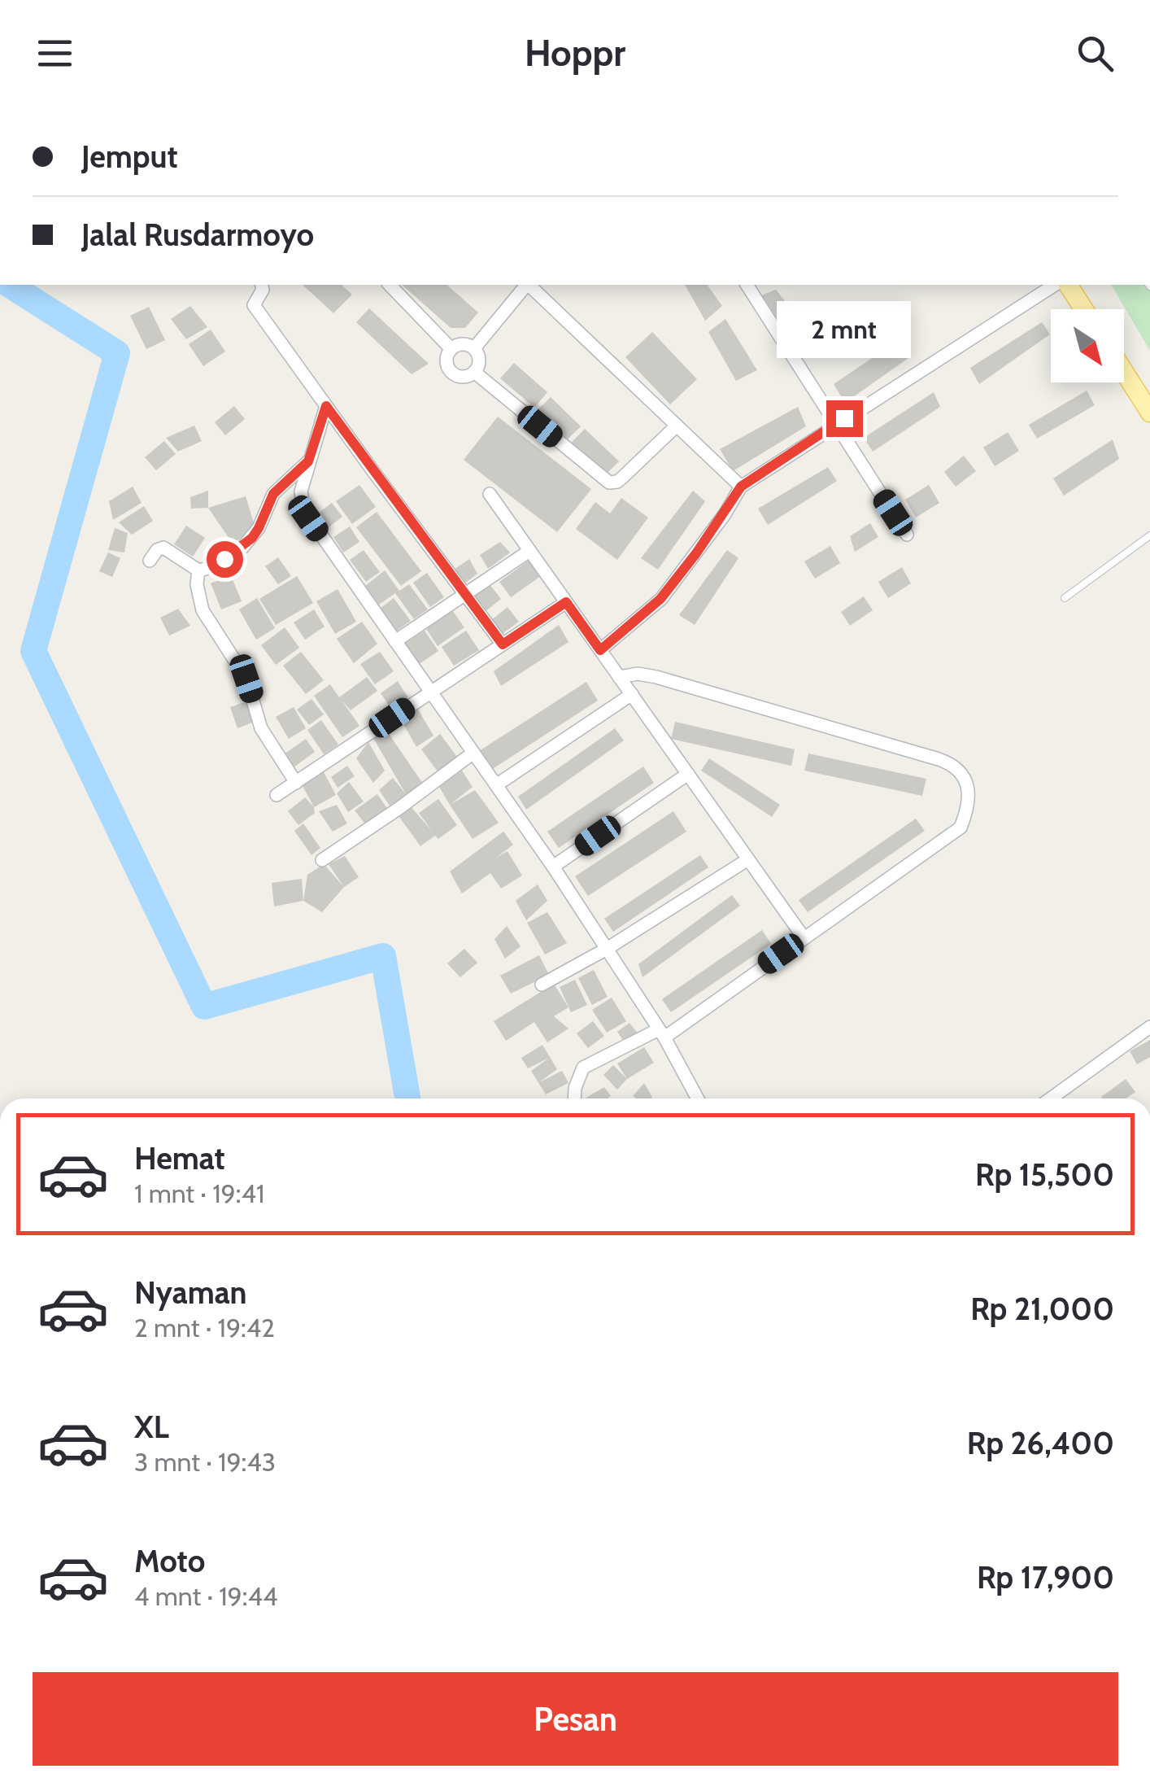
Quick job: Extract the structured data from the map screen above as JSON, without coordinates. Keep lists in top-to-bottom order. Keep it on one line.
{"north":"bottom right","page":{"header":"Hoppr","banner":["Jemput","Jalal Rusdarmoyo"],"bubble":"2 mnt","list":[{"name":"Hemat","note":"1 mnt · 19:41","value":"Rp 15,500"},{"name":"Nyaman","note":"2 mnt · 19:42","value":"Rp 21,000"},{"name":"XL","note":"3 mnt · 19:43","value":"Rp 26,400"},{"name":"Moto","note":"4 mnt · 19:44","value":"Rp 17,900"}],"buttons":"Pesan"}}
